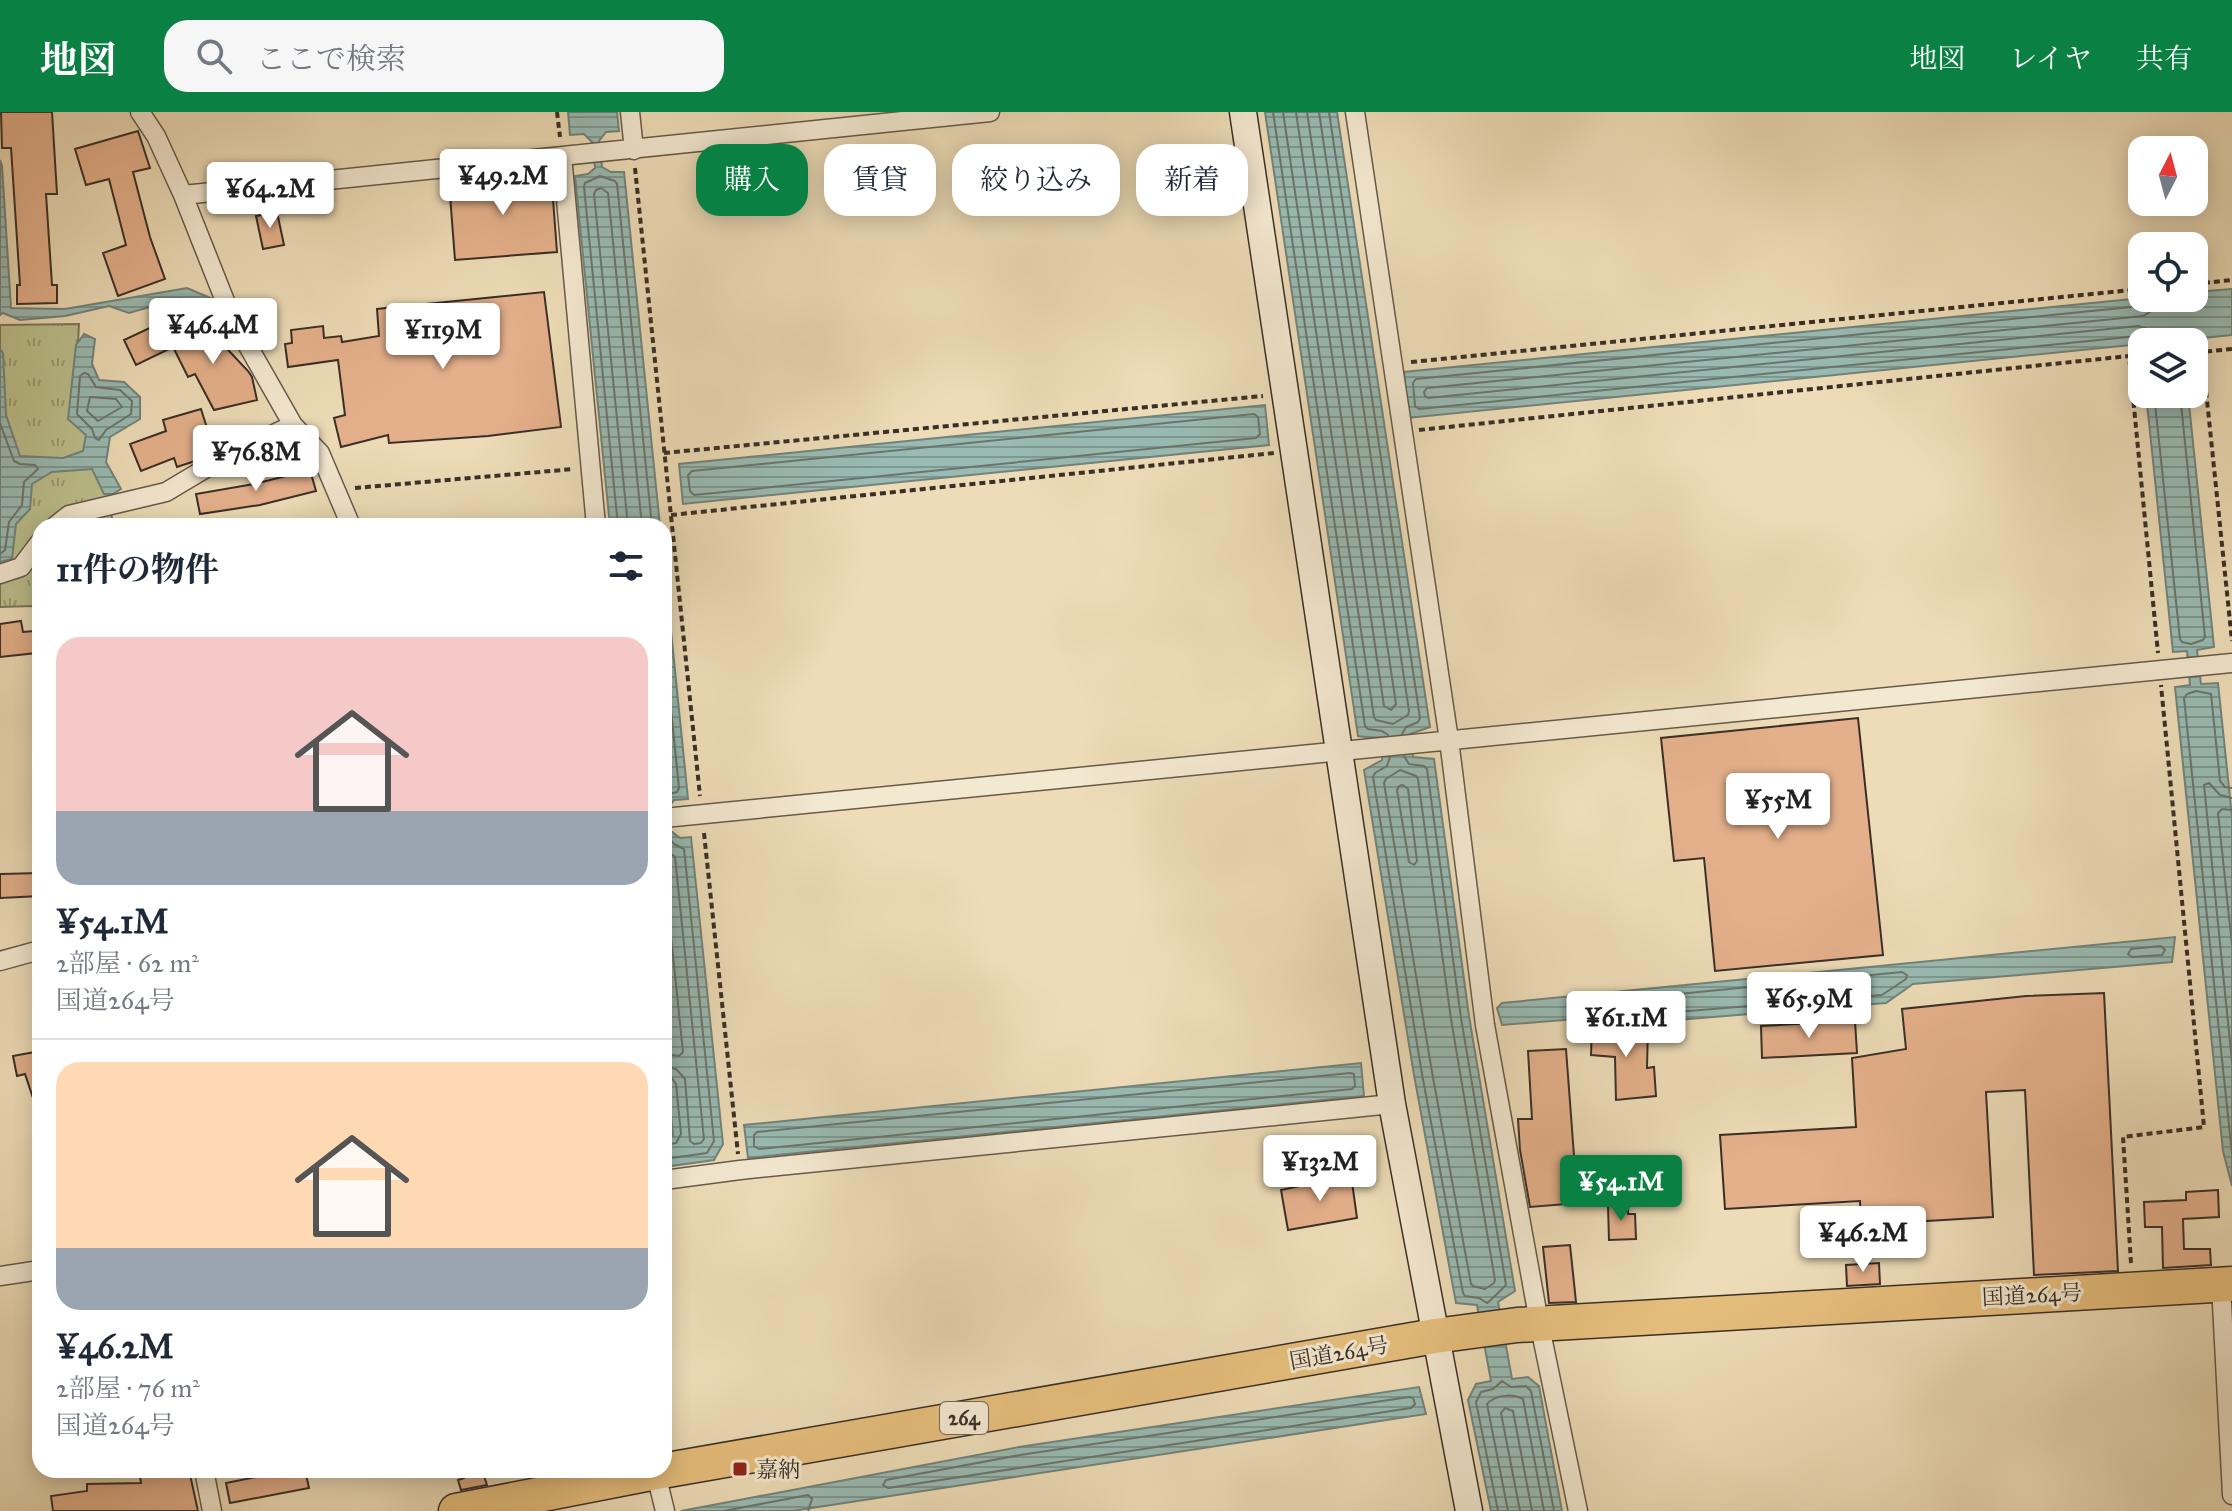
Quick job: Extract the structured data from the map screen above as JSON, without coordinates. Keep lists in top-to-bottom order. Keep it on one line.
{"streets":{"highway":["国道264号","264"]},"places":{"transit":["嘉納"]},"north":"top","page":{"header":"地図","search":"ここで検索","nav":["地図","レイヤ","共有"],"chip":["購入","賃貸","絞り込み","新着"],"price":["¥49.2M","¥64.2M","¥46.4M","¥119M","¥76.8M","¥55M","¥65.9M","¥61.1M","¥132M","¥54.1M","¥46.2M"],"heading":"11件の物件","list":[{"name":"¥54.1M","note":"2部屋 · 62 m² · 国道264号"},{"name":"¥46.2M","note":"2部屋 · 76 m² · 国道264号"}]}}
